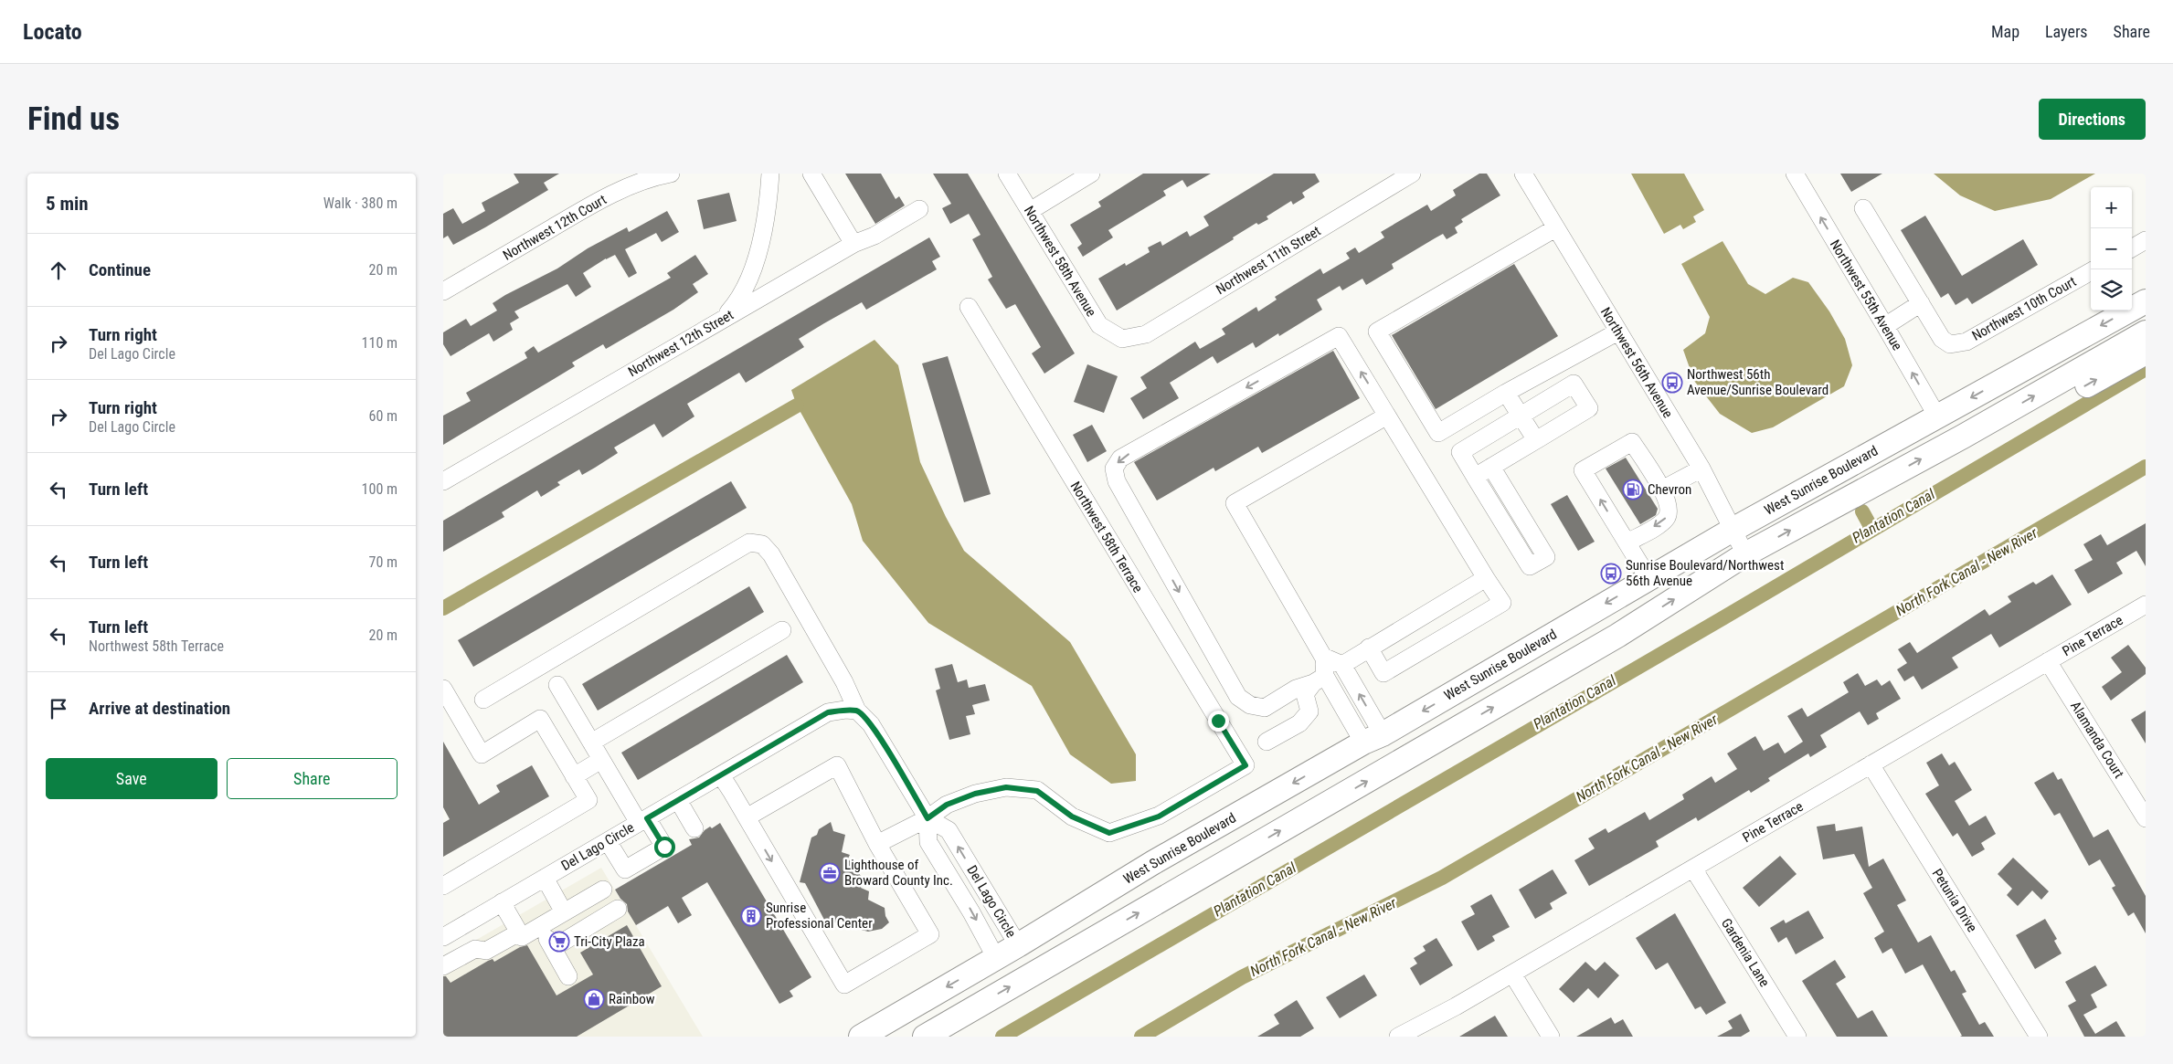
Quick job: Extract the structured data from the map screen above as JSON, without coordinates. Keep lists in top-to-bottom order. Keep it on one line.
{"streets":{"highway":["West Sunrise Boulevard"],"street":["Northwest 12th Court","Northwest 11th Street","Northwest 58th Avenue","Northwest 55th Avenue","Northwest 10th Court","Northwest 12th Street","Northwest 56th Avenue","Northwest 58th Terrace","Pine Terrace","Alamanda Court","Del Lago Circle","Petunia Drive","Gardenia Lane"]},"crossings":[["Northwest 11th Street","Northwest 58th Avenue"],["Northwest 55th Avenue","West Sunrise Boulevard"],["Northwest 56th Avenue","West Sunrise Boulevard"],["West Sunrise Boulevard","Del Lago Circle"],["Northwest 58th Terrace","Del Lago Circle"],["Pine Terrace","Alamanda Court"],["Pine Terrace","Petunia Drive"],["Pine Terrace","Gardenia Lane"]],"one_way":["Northwest 55th Avenue"],"water":["Plantation Canal","North Fork Canal - New River"],"places":{"bus stop":["Northwest 56th Avenue/Sunrise Boulevard","Sunrise Boulevard/Northwest 56th Avenue"],"fuel station":["Chevron"],"office":["Lighthouse of Broward County Inc."],"building":["Sunrise Professional Center"],"supermarket":["Tri-City Plaza"],"shop":["Rainbow"]},"page":{"header":"Locato","nav":["Map","Layers","Share"],"buttons":["Directions",["Save","Share"]],"title":"Find us","heading":["5 min","Walk · 380 m"],"map_buttons":["+","−"],"list":[["Continue","20 m"],["Turn right","Del Lago Circle","110 m"],["Turn right","Del Lago Circle","60 m"],["Turn left","100 m"],["Turn left","70 m"],["Turn left","Northwest 58th Terrace","20 m"],"Arrive at destination"]}}
